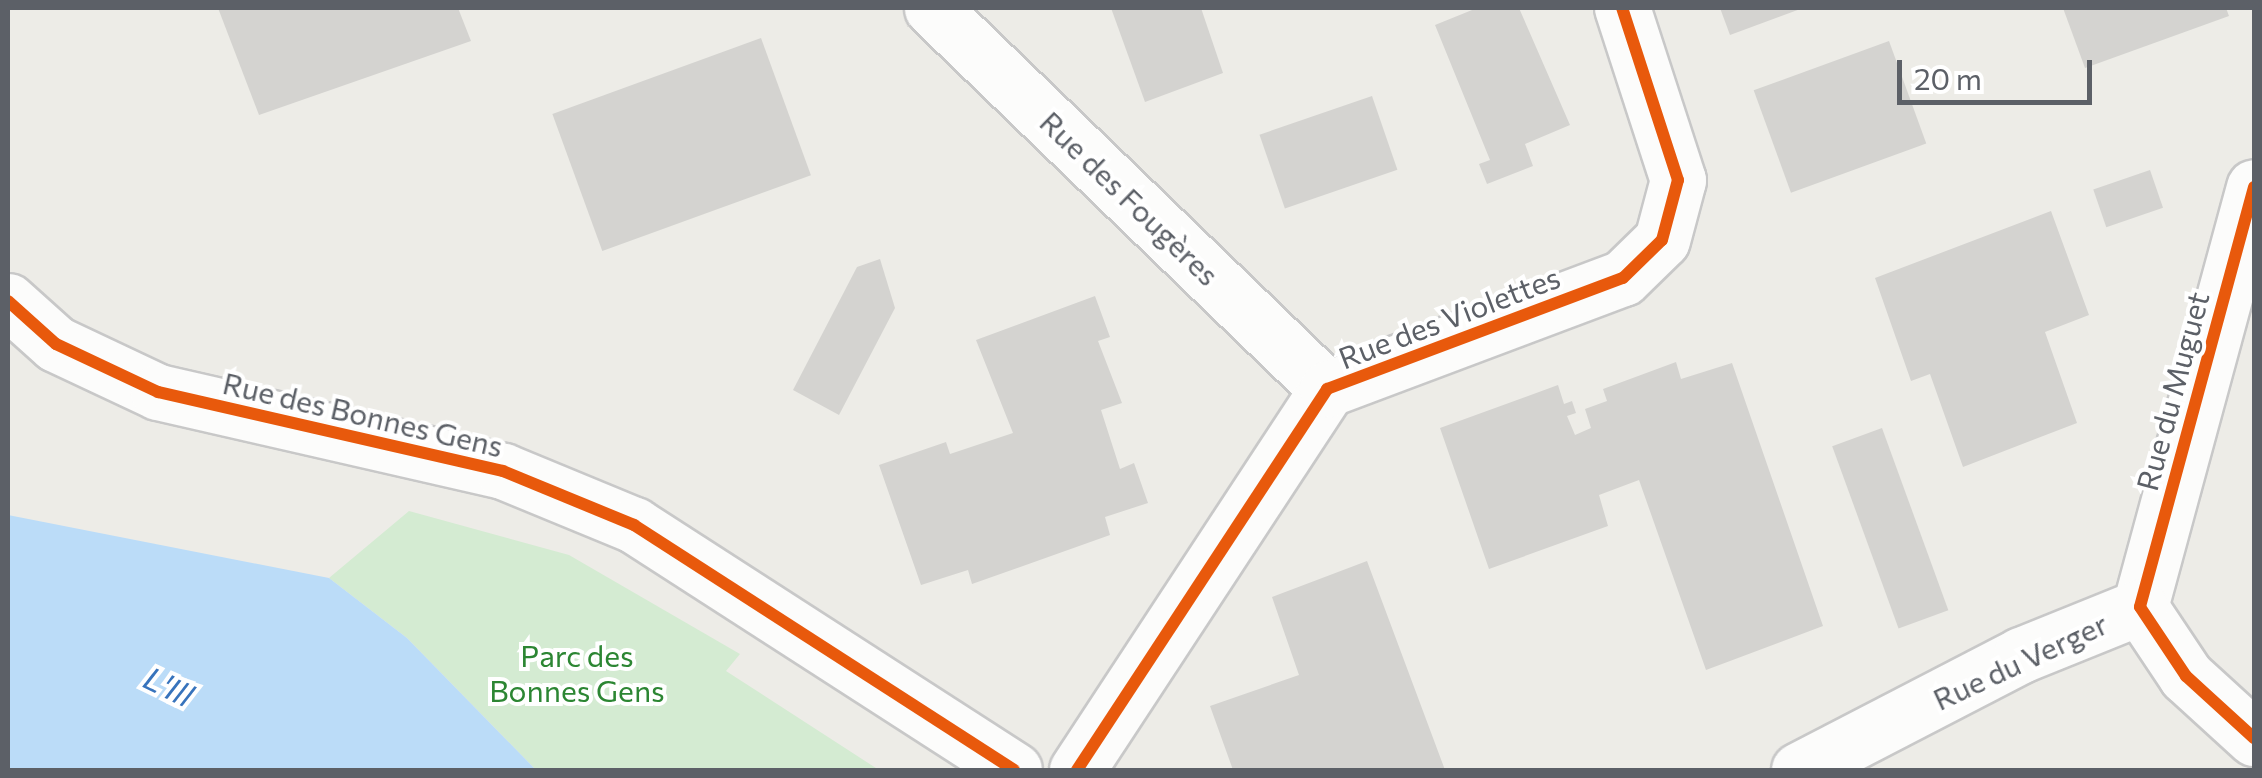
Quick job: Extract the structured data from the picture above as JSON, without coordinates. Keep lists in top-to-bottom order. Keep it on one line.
{"streets":{"street":["Rue des Fougères","Rue des Violettes","Rue du Muguet","Rue des Bonnes Gens","Rue du Verger"]},"crossings":[["Rue des Fougères","Rue des Violettes"],["Rue du Muguet","Rue du Verger"]],"water":["L'Ill"],"parks":["Parc des Bonnes Gens"],"scale_bar":"20 m"}
